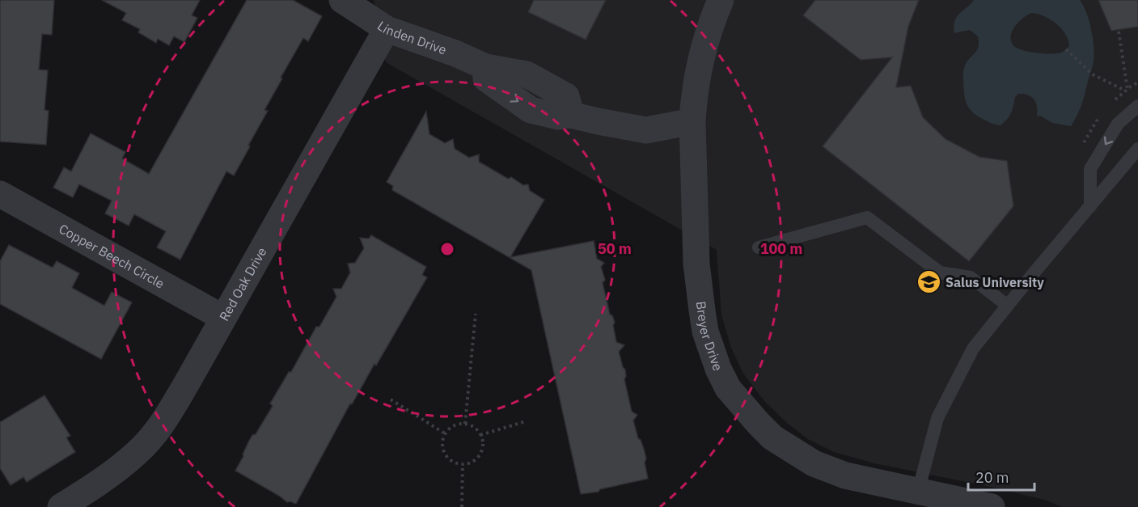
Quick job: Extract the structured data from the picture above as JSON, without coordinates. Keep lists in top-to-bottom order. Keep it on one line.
{"streets":{"street":["Linden Drive","Copper Beech Circle","Red Oak Drive","Breyer Drive"]},"crossings":[["Linden Drive","Red Oak Drive"],["Linden Drive","Breyer Drive"],["Copper Beech Circle","Red Oak Drive"]],"places":{"school or university":["Salus University"]},"scale_bar":"20 m","rings":["50 m","100 m"]}
